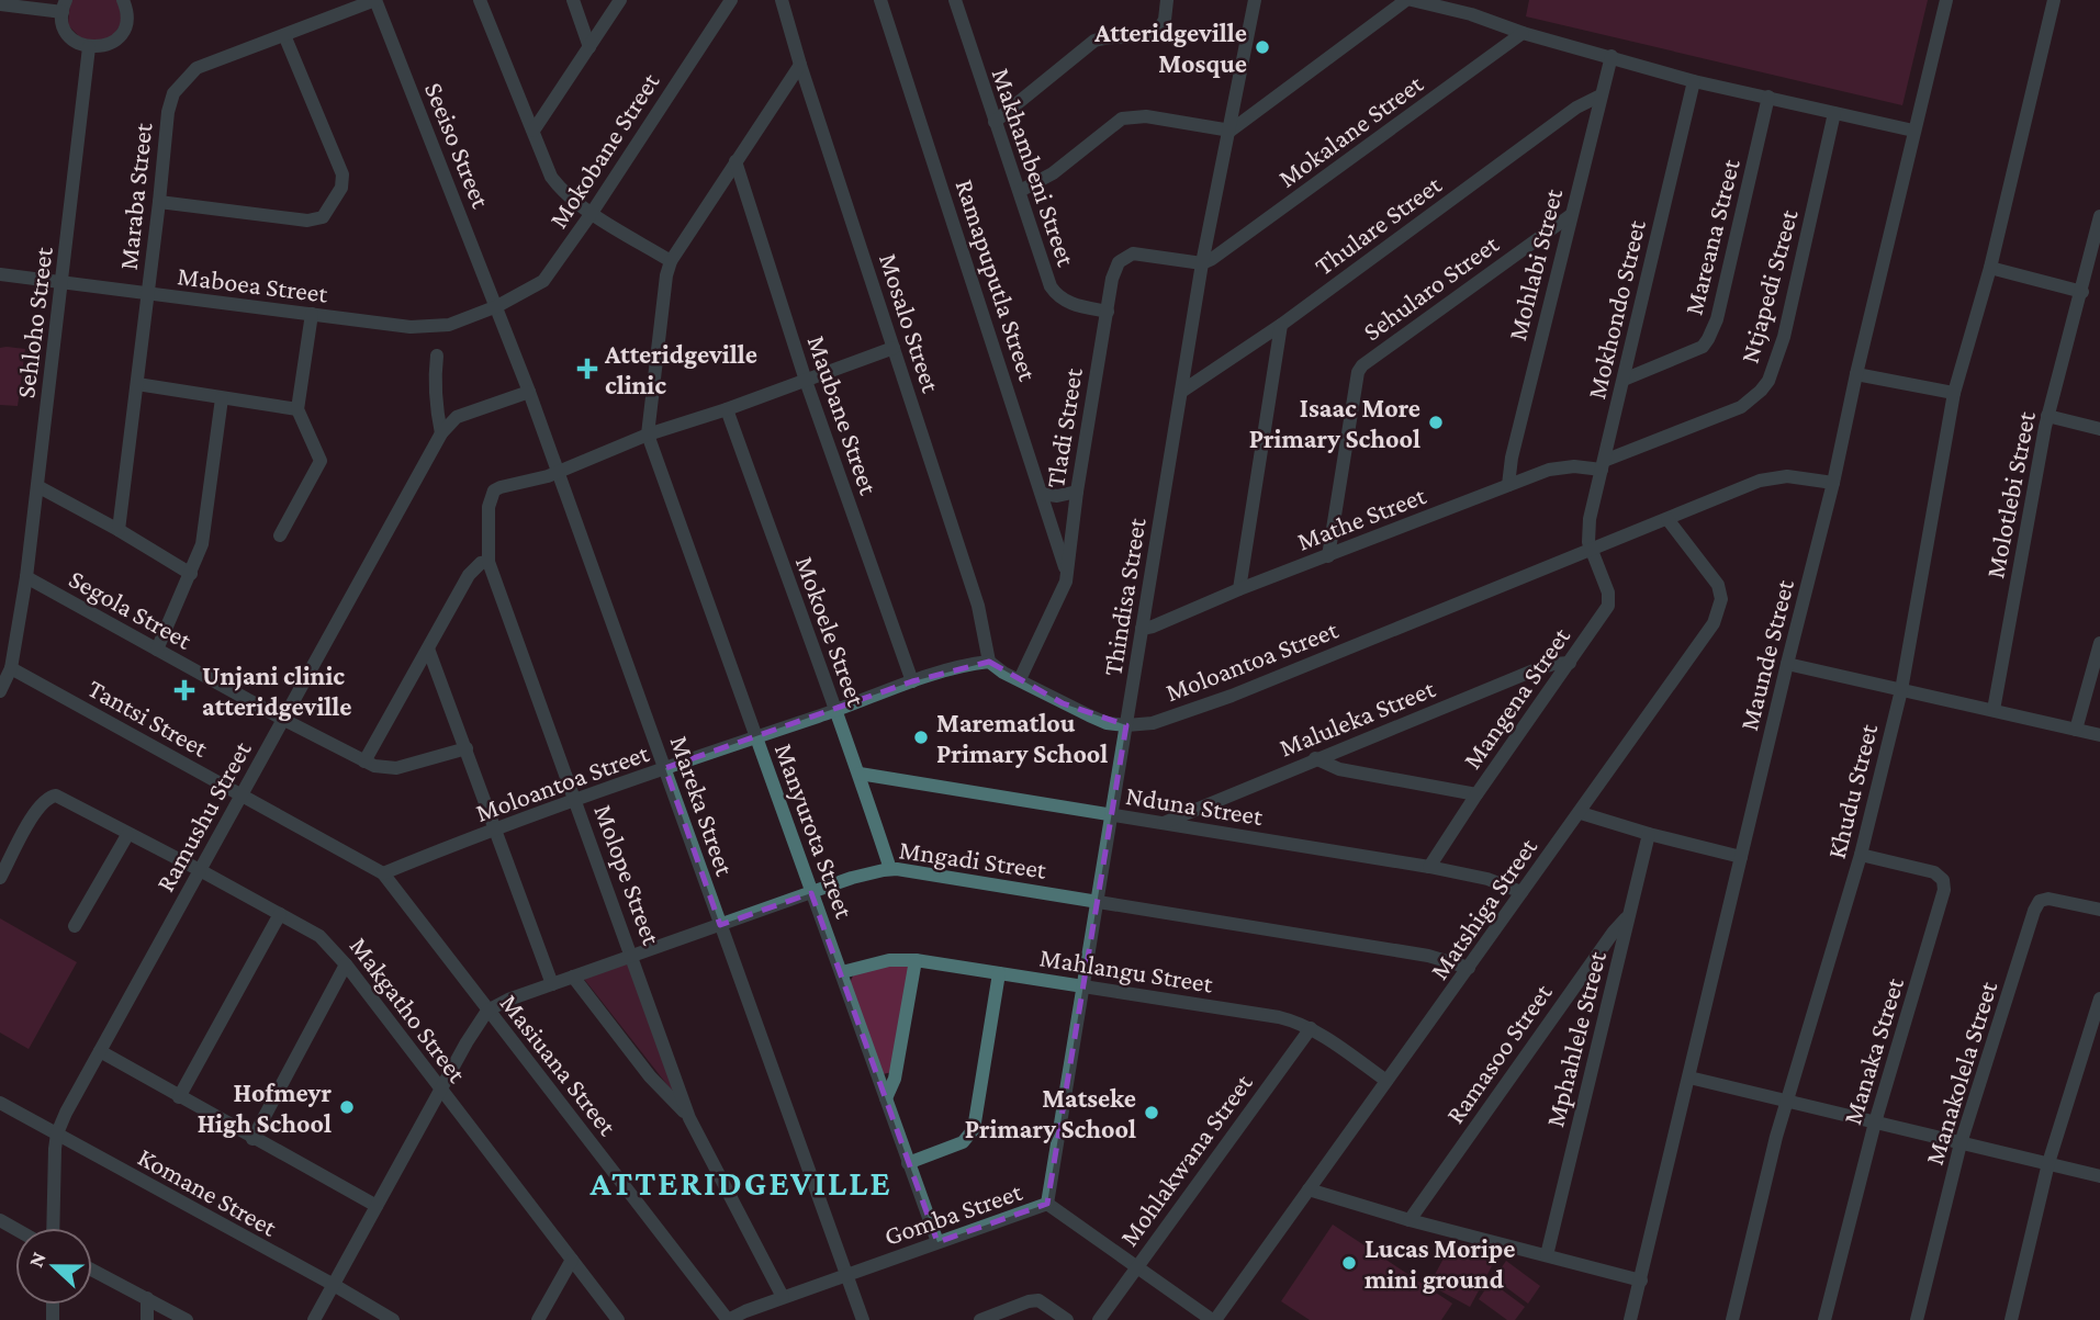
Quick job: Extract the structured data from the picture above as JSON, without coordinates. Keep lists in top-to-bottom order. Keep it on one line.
{"streets":{"street":["Mokalane Street","Seeiso Street","Mokobane Street","Makhambeni Street","Maraba Street","Thulare Street","Mareana Street","Mohlabi Street","Ramapuputla Street","Maboea Street","Ntjapedi Street","Sehularo Street","Mokhondo Street","Sehloho Street","Mosalo Street","Maubane Street","Tladi Street","Molotlebi Street","Mathe Street","Thindisa Street","Segola Street","Mokoele Street","Maunde Street","Moloantoa Street","Mangena Street","Tantsi Street","Maluleka Street","Khudu Street","Mareka Street","Nduna Street","Ramushu Street","Manyurota Street","Mngadi Street","Molope Street","Matshiga Street","Mahlangu Street","Makgatho Street","Mphahlele Street","Manaka Street","Ramasoo Street","Masiuana Street","Manakolela Street","Mohlakwana Street","Komane Street","Gomba Street"]},"crossings":[["Mokalane Street","Tladi Street"],["Mokalane Street","Thindisa Street"],["Seeiso Street","Mokobane Street"],["Seeiso Street","Maraba Street"],["Seeiso Street","Maboea Street"],["Seeiso Street","Mareka Street"],["Mokobane Street","Maboea Street"],["Mokobane Street","Mareka Street"],["Makhambeni Street","Tladi Street"],["Maraba Street","Maboea Street"],["Thulare Street","Mohlabi Street"],["Thulare Street","Thindisa Street"],["Mareana Street","Mokhondo Street"],["Mohlabi Street","Sehularo Street"],["Mohlabi Street","Mathe Street"],["Ramapuputla Street","Tladi Street"],["Maboea Street","Sehloho Street"],["Maboea Street","Mareka Street"],["Ntjapedi Street","Mokhondo Street"],["Ntjapedi Street","Mathe Street"],["Sehularo Street","Mathe Street"],["Mokhondo Street","Mathe Street"],["Mokhondo Street","Moloantoa Street"],["Mokhondo Street","Mangena Street"],["Sehloho Street","Segola Street"],["Sehloho Street","Tantsi Street"],["Mosalo Street","Moloantoa Street"],["Maubane Street","Moloantoa Street"],["Tladi Street","Thindisa Street"],["Tladi Street","Moloantoa Street"],["Mathe Street","Thindisa Street"],["Thindisa Street","Moloantoa Street"],["Thindisa Street","Nduna Street"],["Thindisa Street","Mngadi Street"],["Thindisa Street","Mahlangu Street"],["Thindisa Street","Gomba Street"],["Segola Street","Ramushu Street"],["Mokoele Street","Moloantoa Street"],["Mokoele Street","Nduna Street"],["Mokoele Street","Mngadi Street"],["Maunde Street","Moloantoa Street"],["Moloantoa Street","Mangena Street"],["Moloantoa Street","Tantsi Street"],["Moloantoa Street","Mareka Street"],["Moloantoa Street","Manyurota Street"],["Moloantoa Street","Molope Street"],["Moloantoa Street","Matshiga Street"],["Moloantoa Street","Masiuana Street"],["Mangena Street","Maluleka Street"],["Mangena Street","Nduna Street"],["Tantsi Street","Ramushu Street"],["Tantsi Street","Masiuana Street"],["Maluleka Street","Nduna Street"],["Khudu Street","Manaka Street"],["Mareka Street","Ramushu Street"],["Mareka Street","Mngadi Street"],["Mareka Street","Molope Street"],["Mareka Street","Gomba Street"],["Nduna Street","Matshiga Street"],["Ramushu Street","Makgatho Street"],["Ramushu Street","Komane Street"],["Manyurota Street","Mngadi Street"],["Manyurota Street","Mahlangu Street"],["Manyurota Street","Gomba Street"],["Mngadi Street","Molope Street"],["Mngadi Street","Matshiga Street"],["Mngadi Street","Masiuana Street"],["Molope Street","Gomba Street"],["Matshiga Street","Mahlangu Street"],["Matshiga Street","Gomba Street"],["Mahlangu Street","Mohlakwana Street"],["Mphahlele Street","Ramasoo Street"],["Masiuana Street","Gomba Street"],["Mohlakwana Street","Gomba Street"]],"districts":["ATTERIDGEVILLE"],"places":{"other":["Atteridgeville Mosque","Isaac More Primary School","Marematlou Primary School","Hofmeyr High School","Matseke Primary School","Lucas Moripe mini ground"],"health":["Atteridgeville clinic","Unjani clinic atteridgeville"]},"north":"left"}
